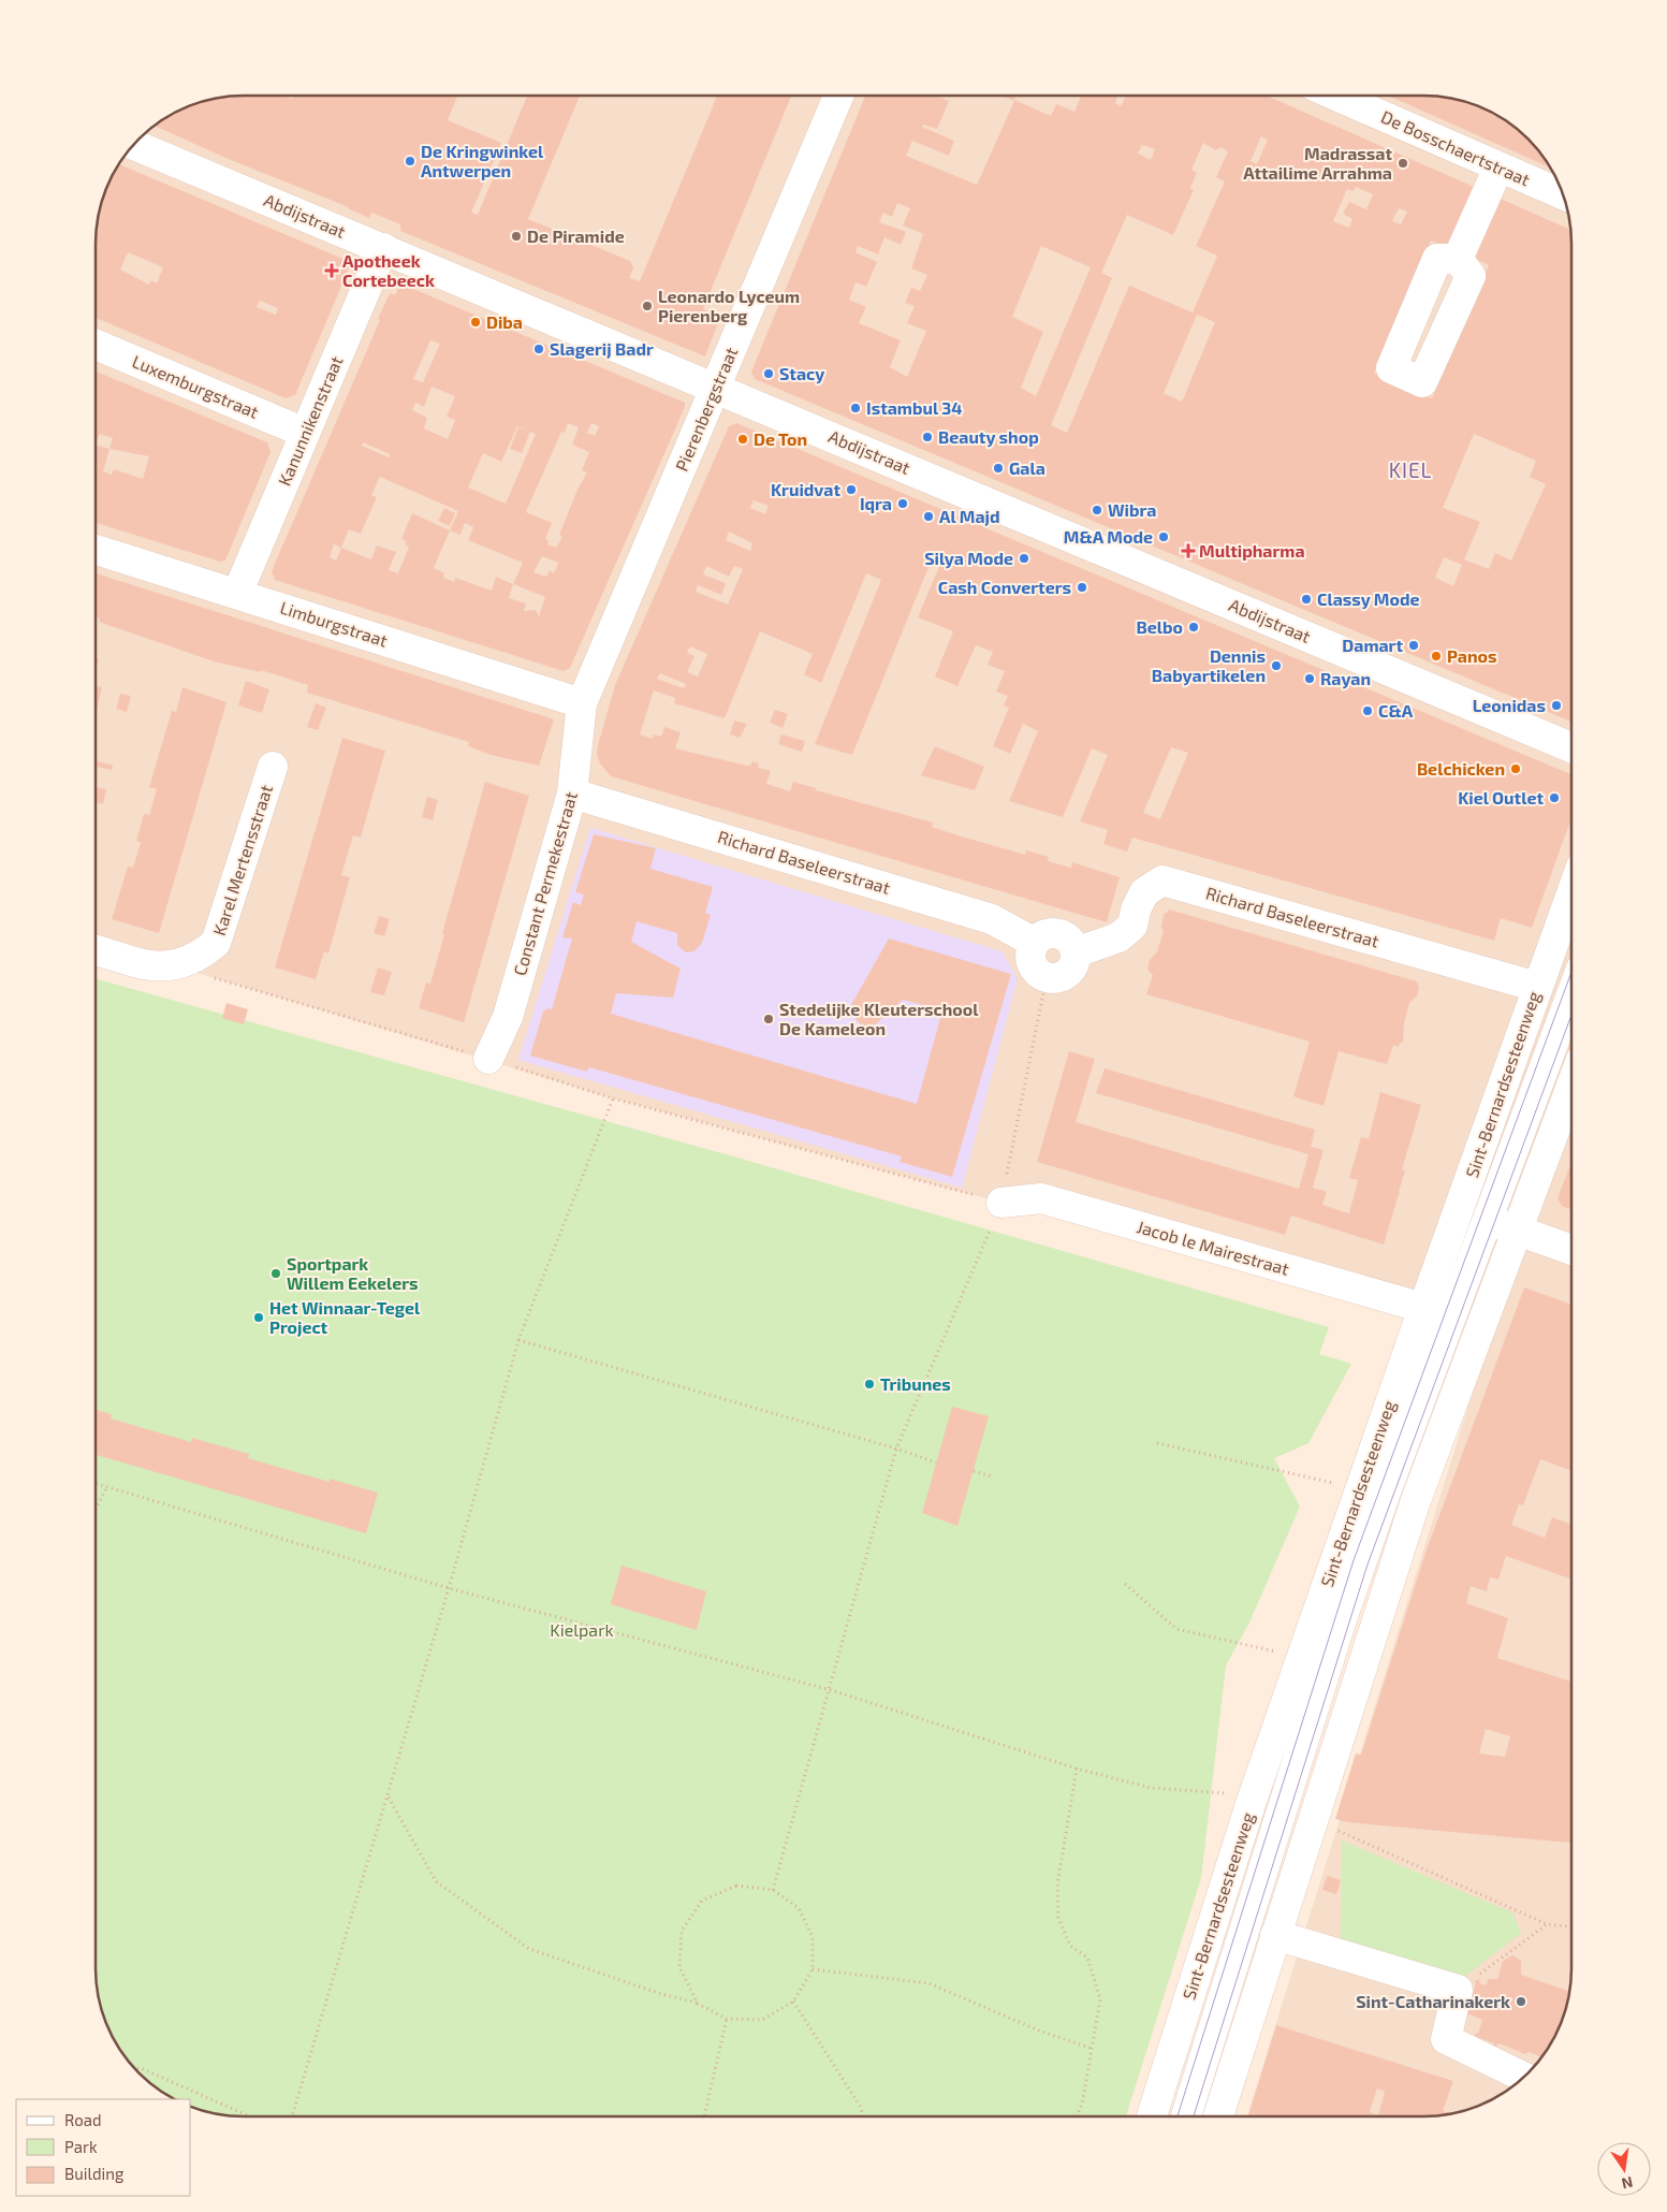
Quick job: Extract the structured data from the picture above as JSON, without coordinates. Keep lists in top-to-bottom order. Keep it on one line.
{"streets":{"street":["De Bosschaertstraat","Abdijstraat","Luxemburgstraat","Pierenbergstraat","Kanunnikenstraat","Limburgstraat","Karel Mertensstraat","Richard Baseleerstraat","Constant Permekestraat","Sint-Bernardsesteenweg","Jacob le Mairestraat"]},"crossings":[["Abdijstraat","Pierenbergstraat"],["Abdijstraat","Kanunnikenstraat"],["Luxemburgstraat","Kanunnikenstraat"],["Pierenbergstraat","Limburgstraat"],["Pierenbergstraat","Constant Permekestraat"],["Kanunnikenstraat","Limburgstraat"],["Limburgstraat","Constant Permekestraat"],["Richard Baseleerstraat","Constant Permekestraat"],["Richard Baseleerstraat","Sint-Bernardsesteenweg"],["Sint-Bernardsesteenweg","Jacob le Mairestraat"]],"districts":["KIEL"],"parks":["Kielpark"],"places":{"other":["De Kringwinkel Antwerpen","Madrassat Attailime Arrahma","De Piramide","Leonardo Lyceum Pierenberg","Diba","Slagerij Badr","Stacy","Istambul 34","Beauty shop","De Ton","Gala","Kruidvat","Iqra","Wibra","Al Majd","M&A Mode","Silya Mode","Cash Converters","Classy Mode","Belbo","Damart","Panos","Dennis Babyartikelen","Rayan","Leonidas","C&A","Belchicken","Kiel Outlet","Stedelijke Kleuterschool De Kameleon","Sportpark Willem Eekelers","Het Winnaar-Tegel Project","Tribunes","Sint-Catharinakerk"],"health":["Apotheek Cortebeeck","Multipharma"]},"legend":["Road","Park","Building"],"north":"bottom"}
